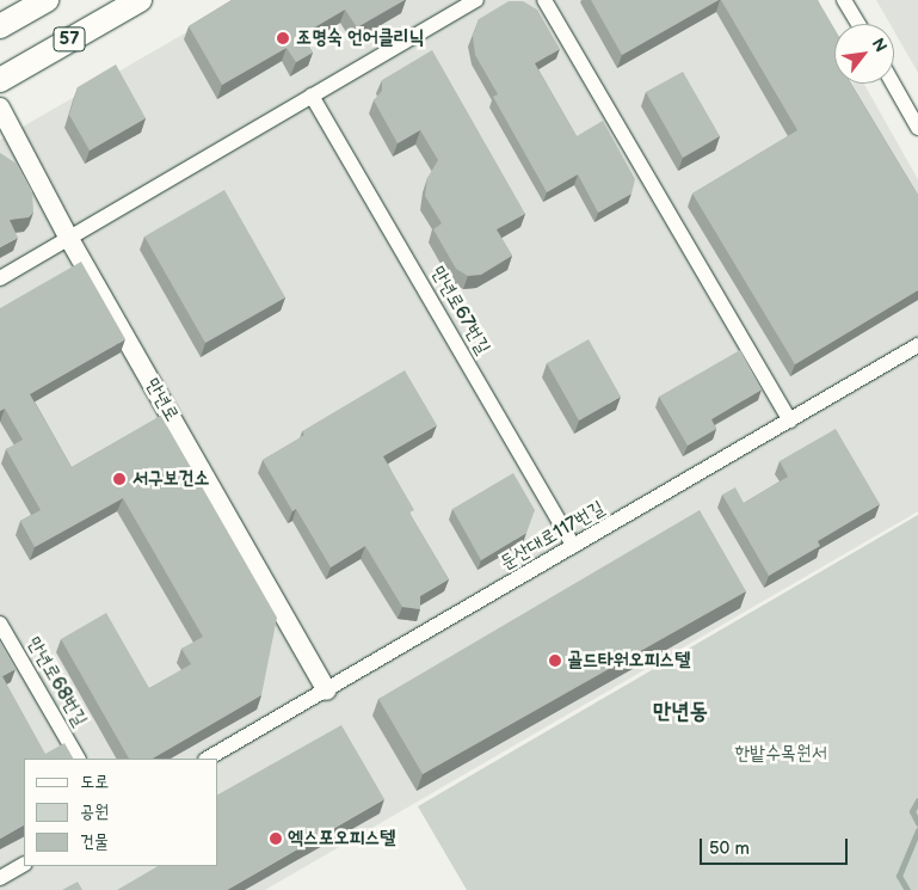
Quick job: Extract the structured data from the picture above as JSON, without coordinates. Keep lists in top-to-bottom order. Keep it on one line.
{"streets":{"main road":["57"],"street":["만년로67번길","만년로","둔산대로117번길","만년로68번길"]},"crossings":[["만년로67번길","둔산대로117번길"],["만년로","둔산대로117번길"]],"districts":["만년동"],"parks":["한밭수목원서"],"places":["조명숙 언어클리닉","서구보건소","골드타워오피스텔","엑스포오피스텔"],"legend":["도로","공원","건물"],"scale_bar":"50 m","north":"top right"}
